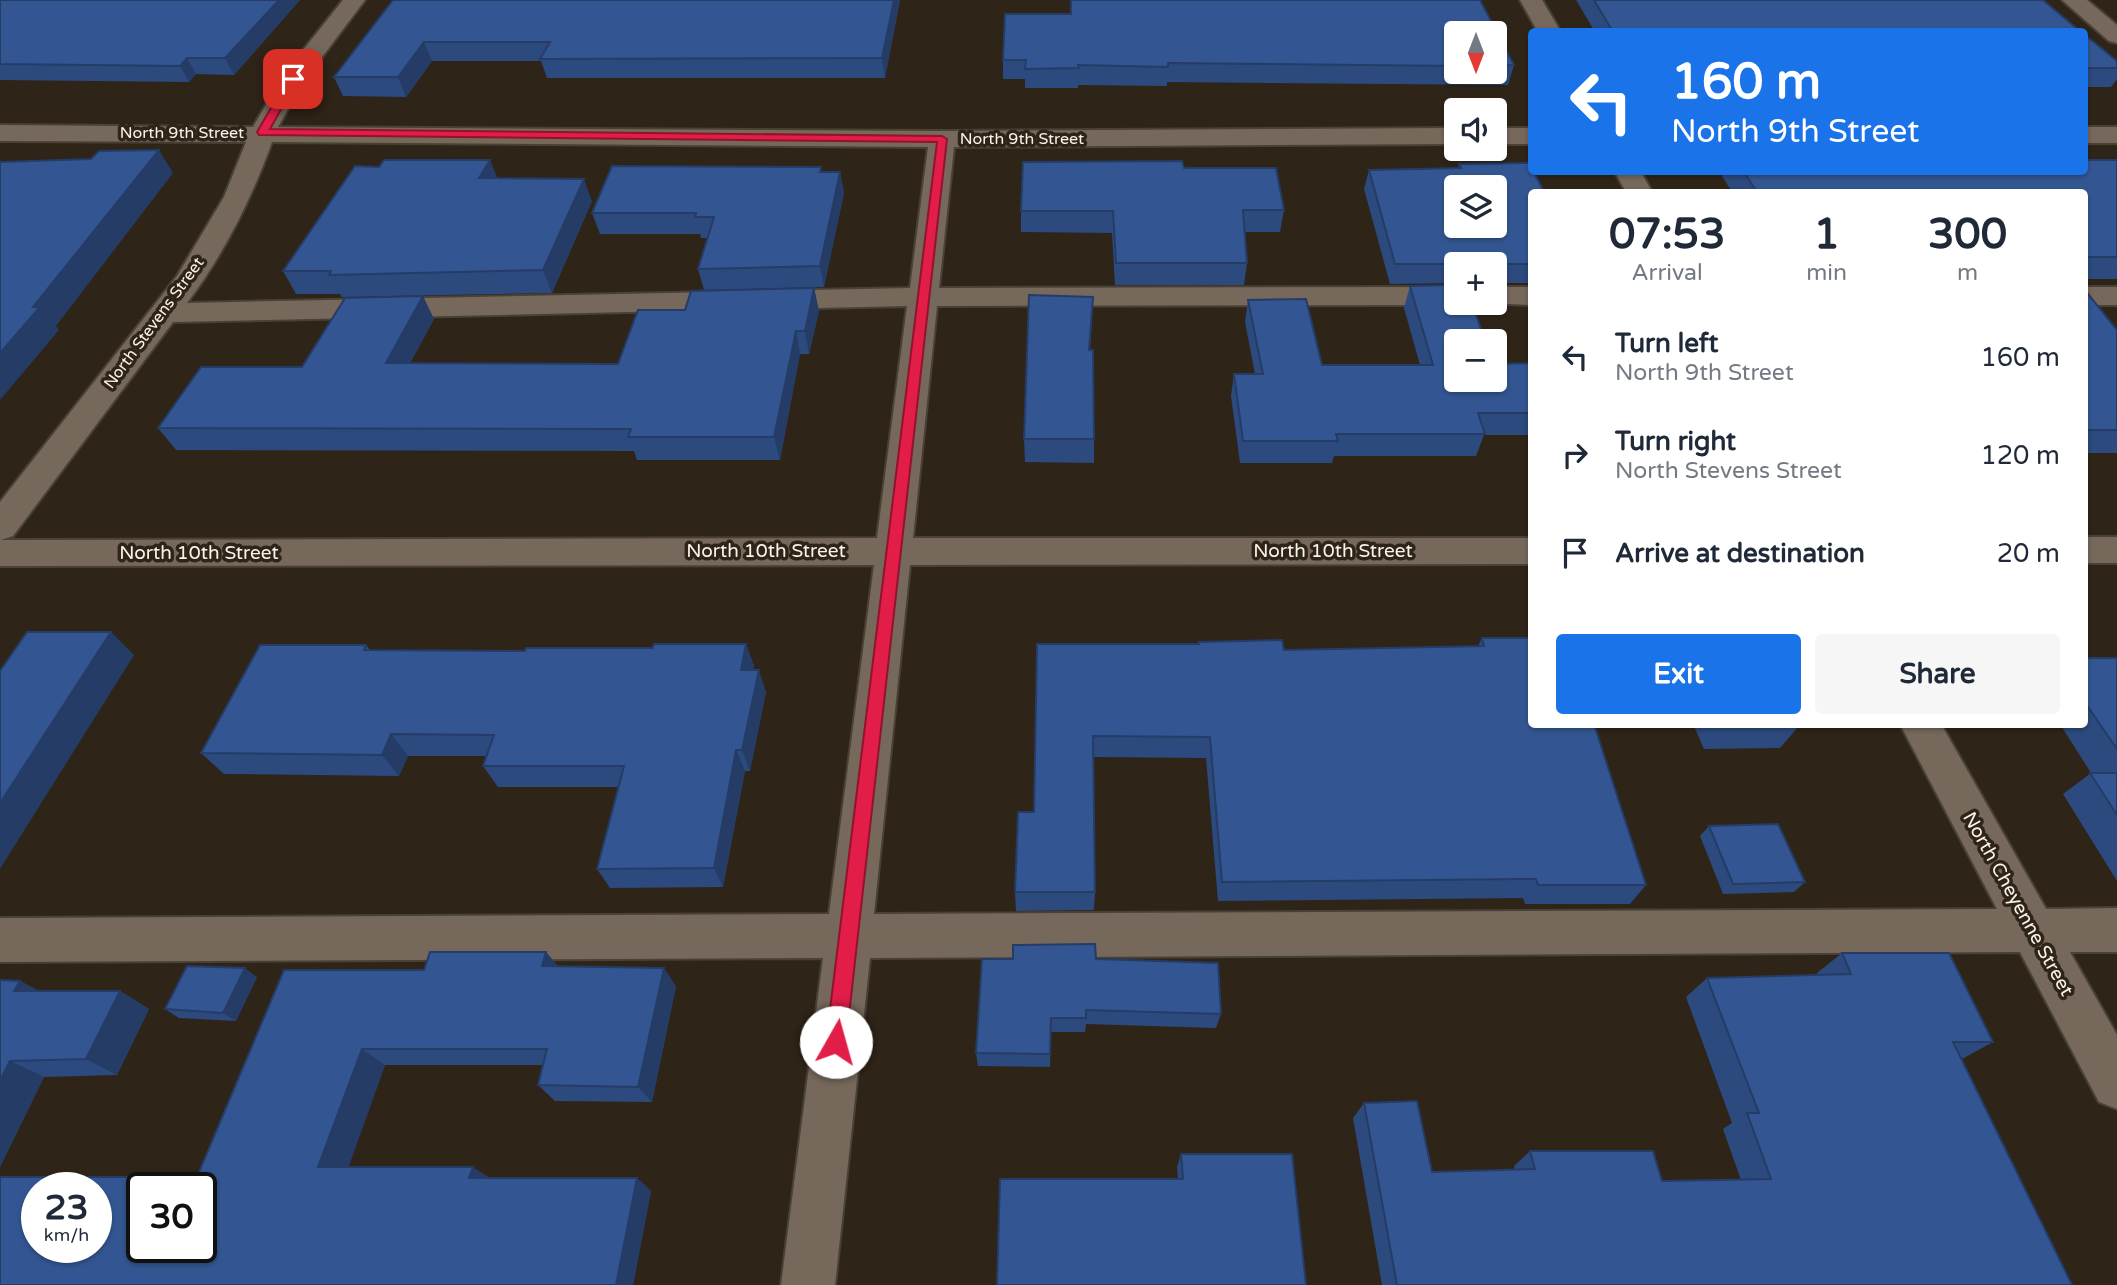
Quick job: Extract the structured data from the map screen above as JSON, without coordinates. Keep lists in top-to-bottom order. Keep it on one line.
{"streets":{"street":["North 9th Street","North Stevens Street","North 10th Street","North Cheyenne Street"]},"crossings":[["North 9th Street","North Stevens Street"]],"north":"bottom","page":{"map_buttons":["+","−"],"turn":["160 m","North 9th Street"],"eta":["07:53","Arrival","1","min","300","m"],"list":[{"name":"Turn left","note":"North 9th Street","value":"160 m"},{"name":"Turn right","note":"North Stevens Street","value":"120 m"},{"name":"Arrive at destination","value":"20 m"}],"buttons":["Exit","Share"],"speed":"23 km/h","limit":"30"}}
